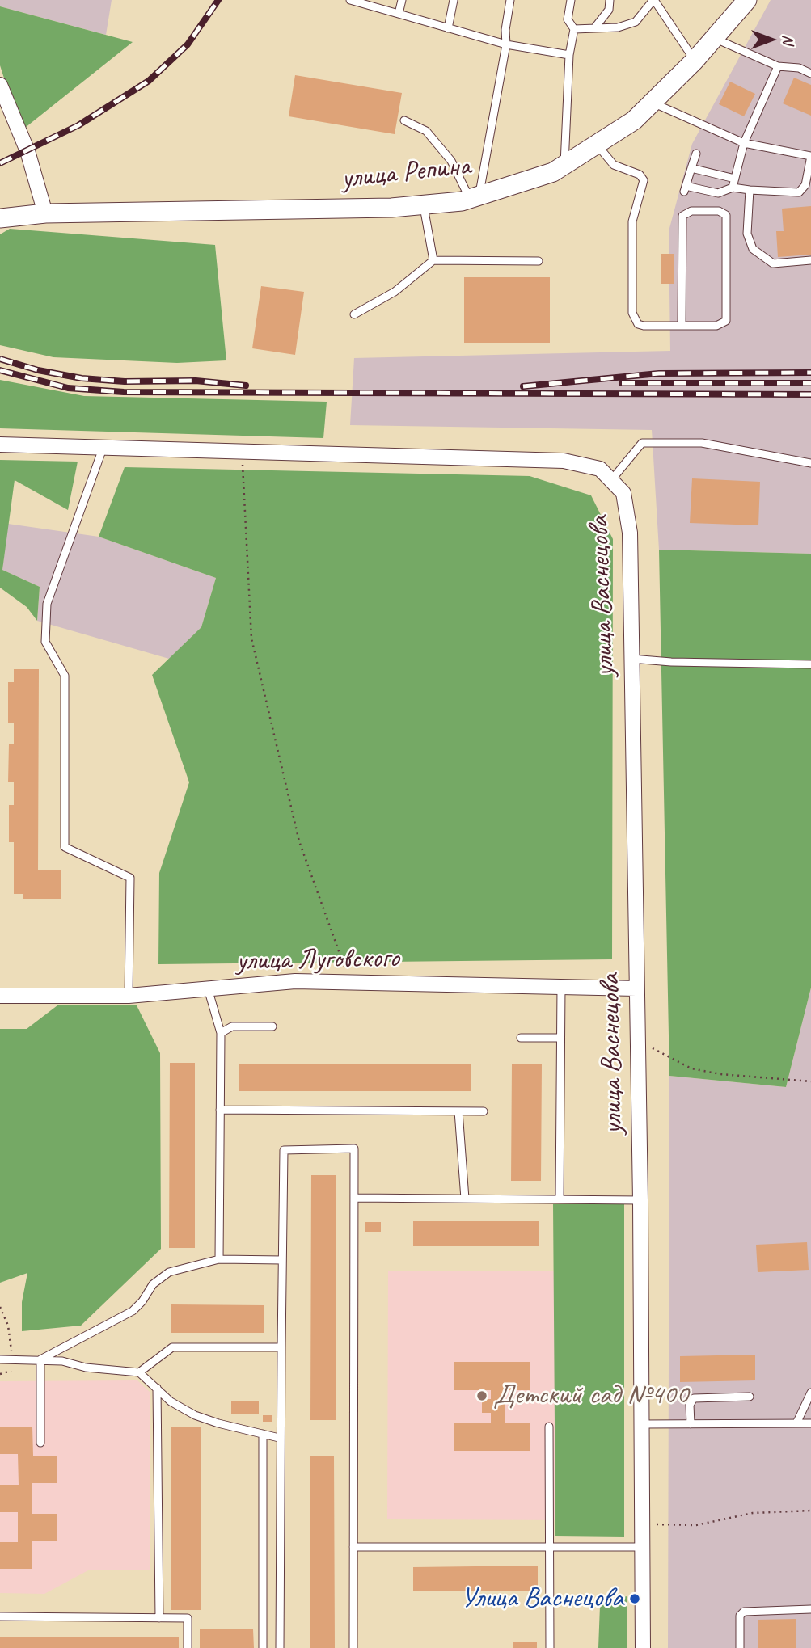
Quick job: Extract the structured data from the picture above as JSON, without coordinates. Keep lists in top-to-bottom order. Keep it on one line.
{"streets":{"street":["улица Репина","улица Васнецова","улица Луговского"]},"crossings":[["улица Васнецова","улица Луговского"]],"places":["Детский сад №400","Улица Васнецова"],"north":"right"}
